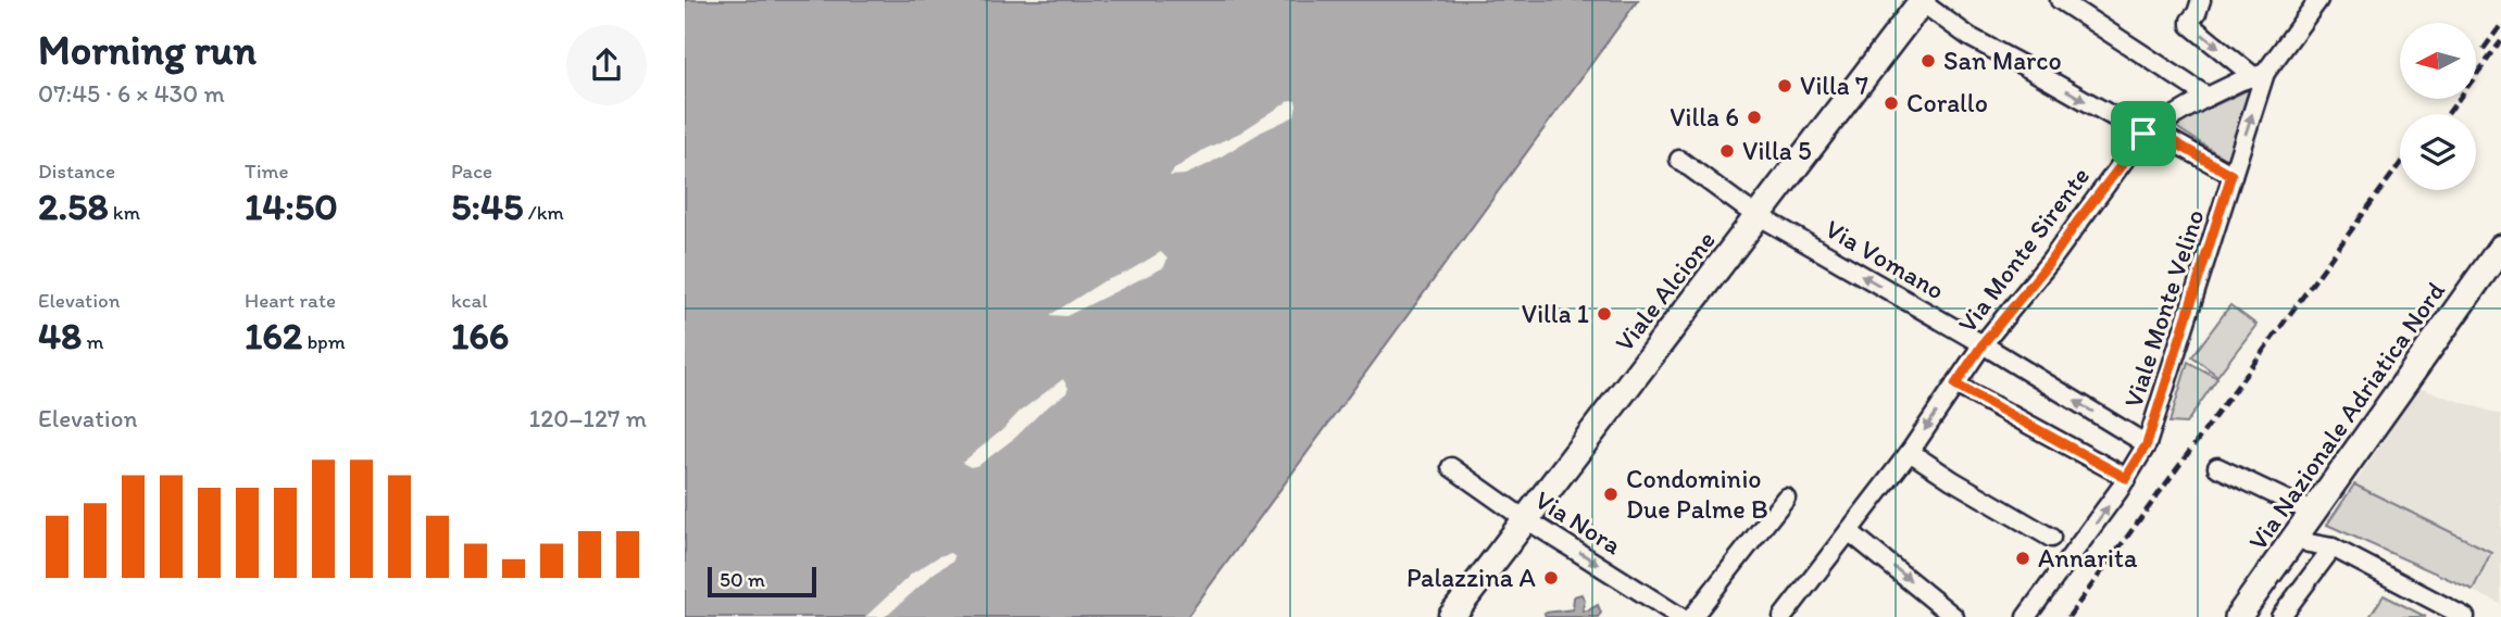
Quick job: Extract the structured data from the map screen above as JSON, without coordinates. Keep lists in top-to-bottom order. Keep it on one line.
{"streets":{"street":["Via Monte Sirente","Via Vomano","Viale Alcione","Viale Monte Velino","Via Nazionale Adriatica Nord","Via Nora"]},"crossings":[["Via Monte Sirente","Via Vomano"],["Via Monte Sirente","Viale Monte Velino"],["Via Vomano","Viale Alcione"],["Via Vomano","Viale Monte Velino"],["Viale Alcione","Via Nora"]],"one_way":["Viale Monte Velino","Via Nora"],"places":["San Marco","Villa 7","Corallo","Villa 6","Villa 5","Villa 1","Condominio Due Palme B","Annarita","Palazzina A"],"scale_bar":"50 m","north":"left","page":{"heading":["Morning run","07:45 · 6 × 430 m"],"stats":[["Distance","2.58 km"],["Time","14:50"],["Pace","5:45 /km"],["Elevation","48 m"],["Heart rate","162 bpm"],["kcal","166"]],"chart":["Elevation","120–127 m"],"scale":"50 m"}}
